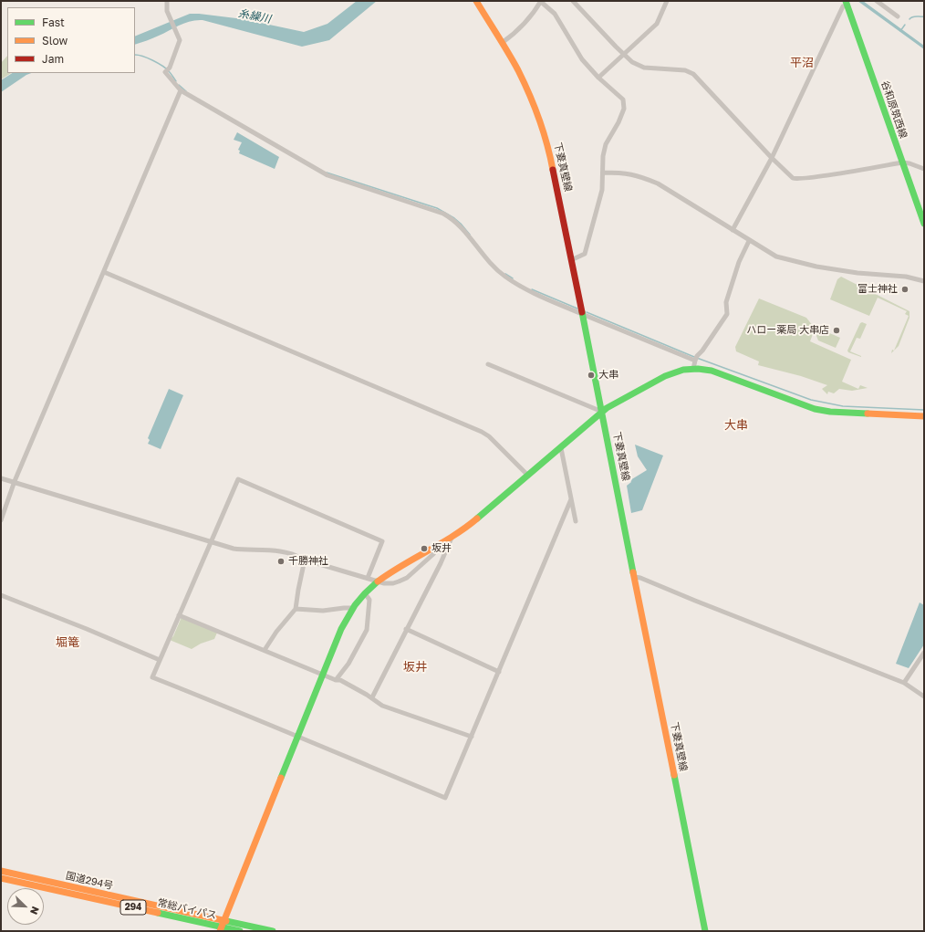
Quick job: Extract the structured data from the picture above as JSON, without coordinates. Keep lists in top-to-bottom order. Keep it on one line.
{"streets":{"main road":["谷和原筑西線","下妻真壁線","国道294号","294","常総バイパス"]},"crossings":[["国道294号","294"],["国道294号","常総バイパス"],["294","常総バイパス"]],"districts":["平沼","大串","堀篭","坂井"],"water":["糸繰川"],"places":["富士神社","ハロー薬局 大串店","大串","坂井","千勝神社"],"legend":["Fast","Slow","Jam"],"north":"bottom right"}
